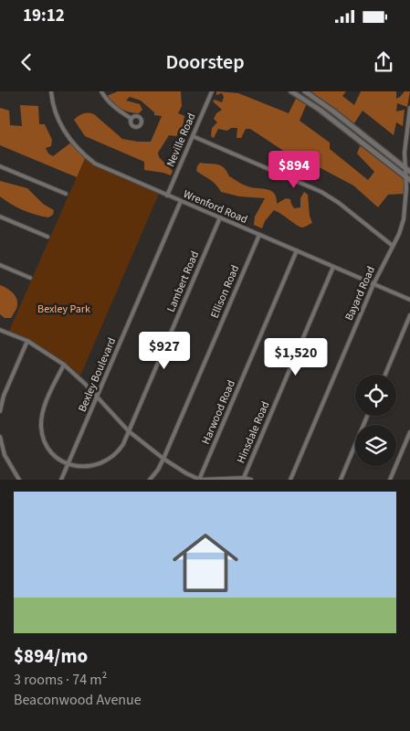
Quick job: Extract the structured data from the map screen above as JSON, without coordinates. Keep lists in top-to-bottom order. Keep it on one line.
{"streets":{"street":["Neville Road","Wrenford Road","Lambert Road","Ellison Road","Bayard Road","Bexley Boulevard","Harwood Road","Hinsdale Road"]},"crossings":[["Neville Road","Wrenford Road"],["Wrenford Road","Lambert Road"],["Wrenford Road","Ellison Road"],["Wrenford Road","Bayard Road"],["Wrenford Road","Bexley Boulevard"],["Wrenford Road","Harwood Road"],["Wrenford Road","Hinsdale Road"],["Lambert Road","Bexley Boulevard"]],"parks":["Bexley Park"],"page":{"status":"19:12","header":"Doorstep","price":["$894","$927","$1,520"],"list":[{"name":"$894/mo","note":"3 rooms · 74 m² · Beaconwood Avenue"}]}}
